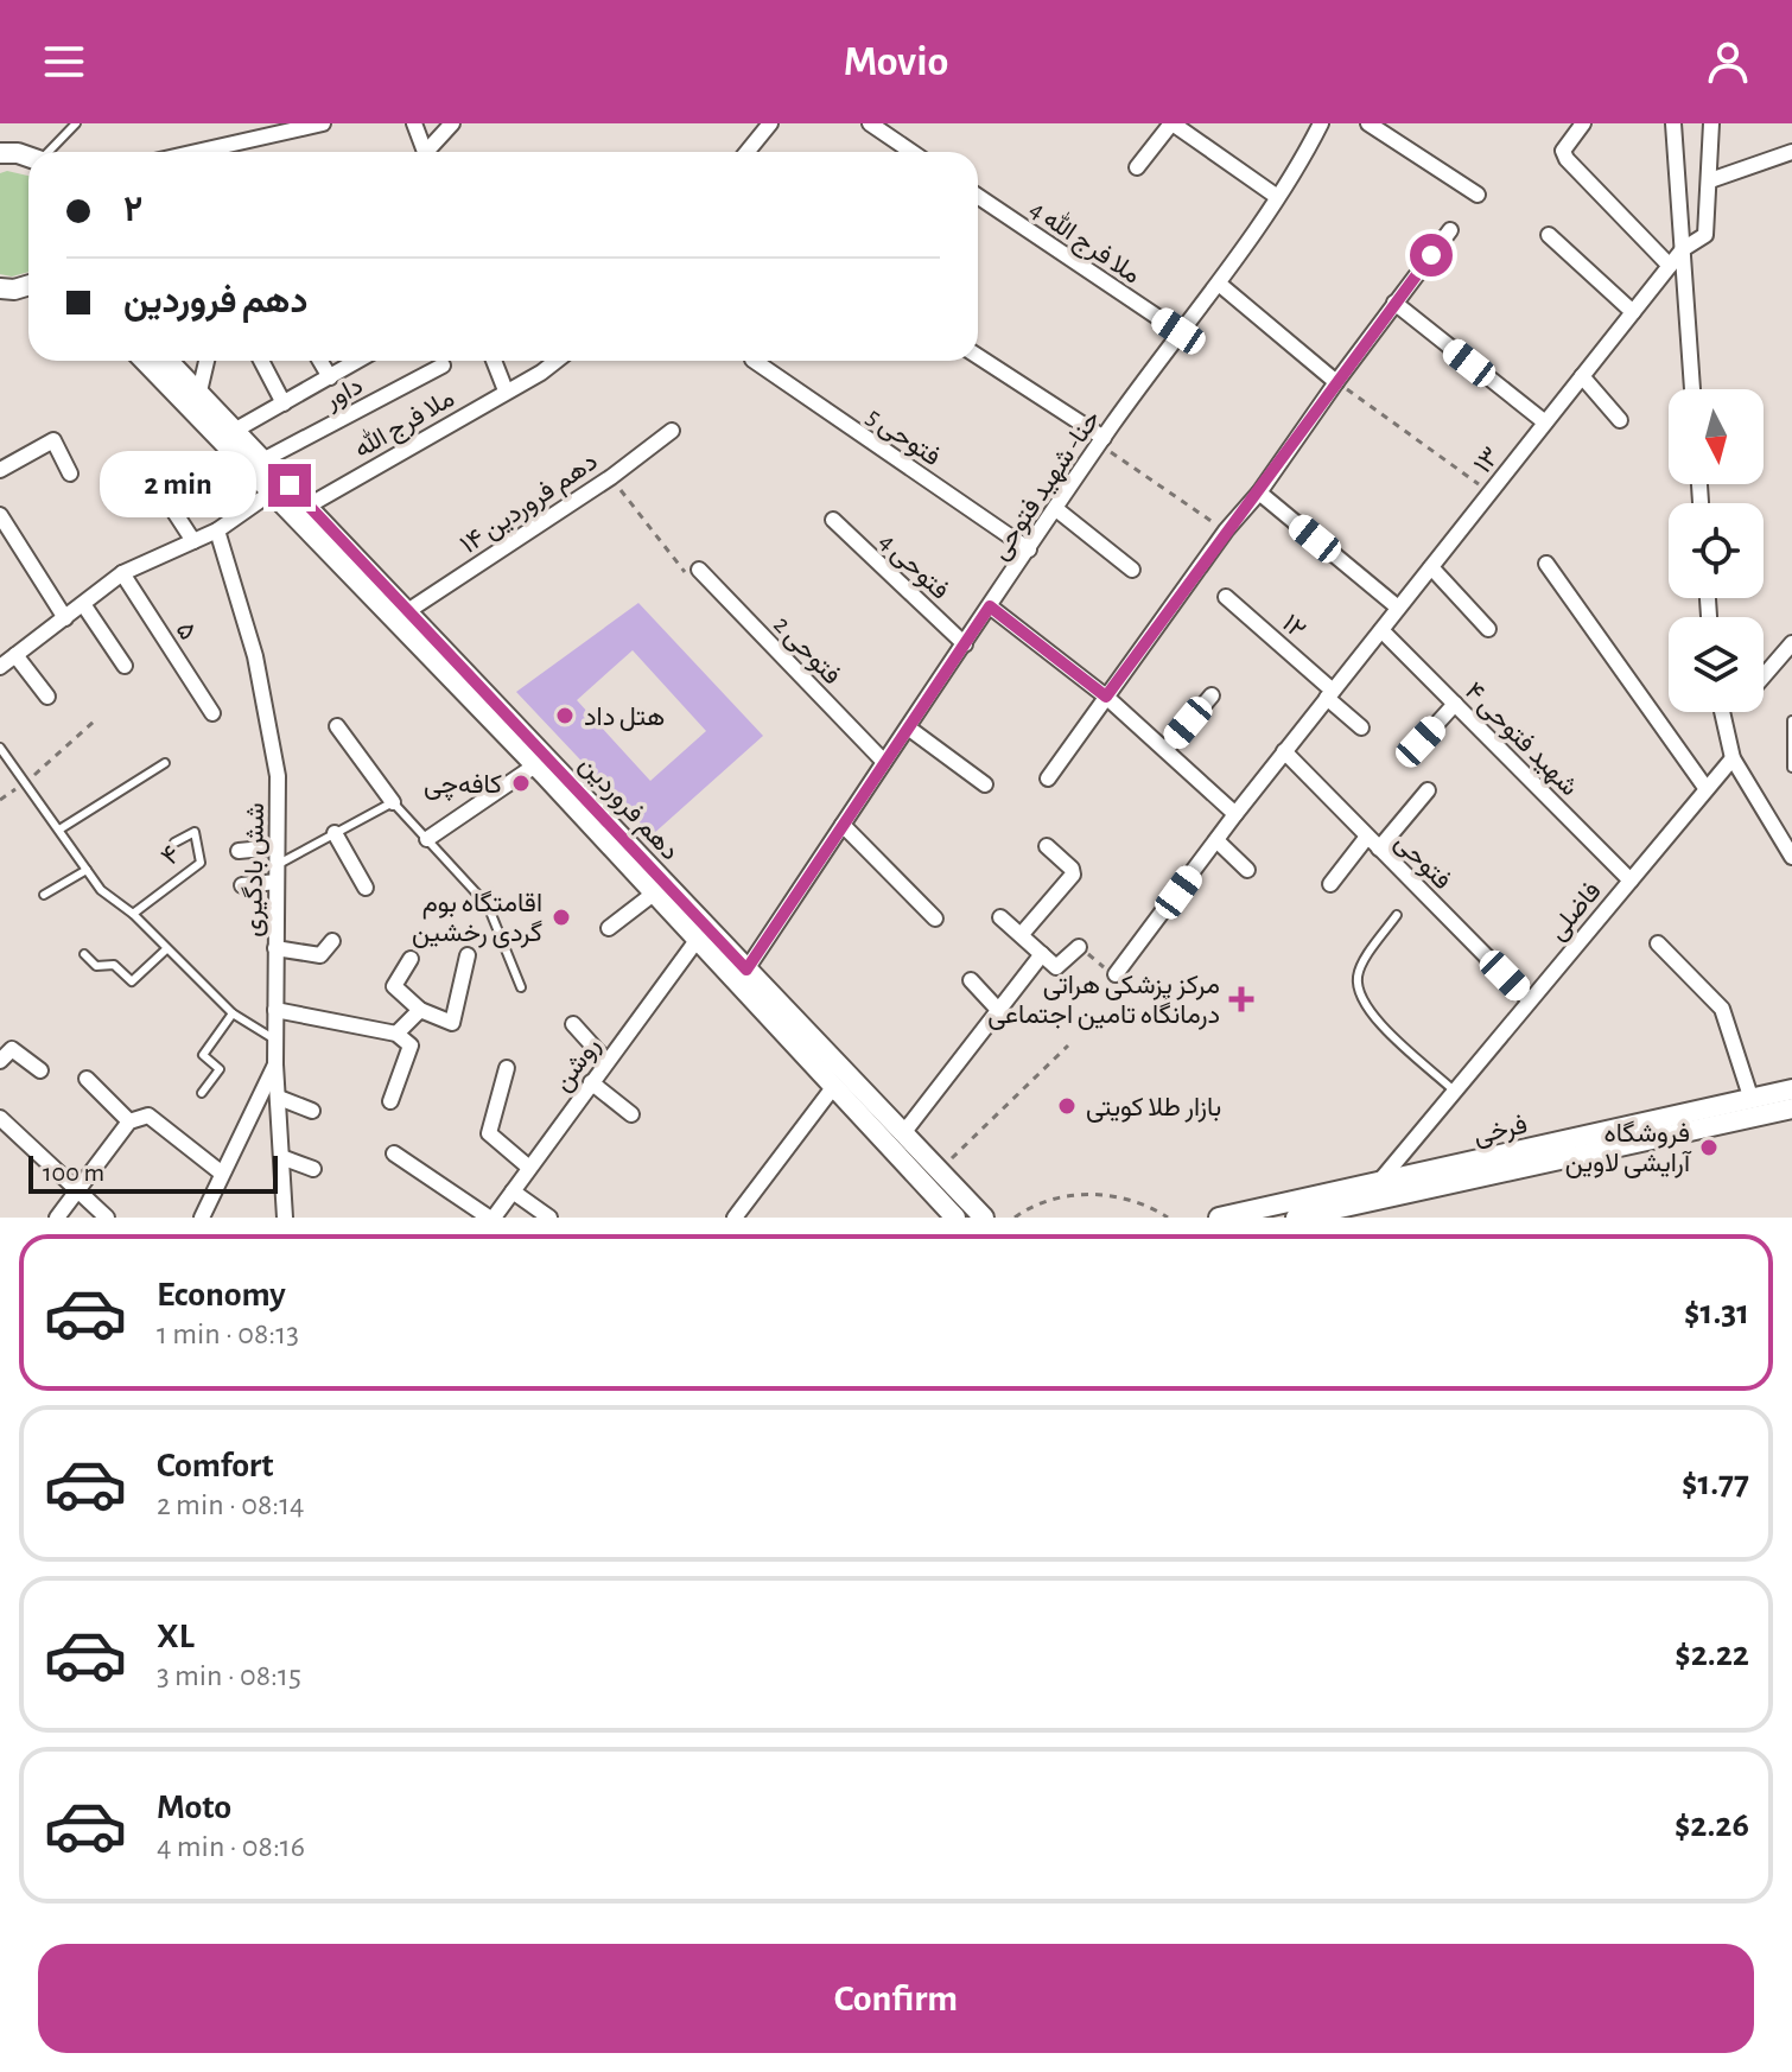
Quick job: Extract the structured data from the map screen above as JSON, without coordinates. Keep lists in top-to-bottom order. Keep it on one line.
{"streets":{"main road":["دهم فروردین","فرخی"],"street":["4 ملا فرج الله","داور","ملا فرج الله","فتوحی 5","۱۳","حنا- شهید فتوحی","دهم فروردین ۱۴","فتوحی 4","۱۲","۵","فتوحی 2","شهید فتوحی ۴","فتوحی","شش بادگیری","فاضلی","روشن"],"lane":["۴"]},"crossings":[["4 ملا فرج الله","حنا- شهید فتوحی"],["داور","دهم فروردین"],["ملا فرج الله","دهم فروردین"],["فتوحی 5","حنا- شهید فتوحی"],["۱۳","۱۲"],["۱۳","شهید فتوحی ۴"],["۱۳","فتوحی"],["حنا- شهید فتوحی","فتوحی 4"],["حنا- شهید فتوحی","فتوحی 2"],["حنا- شهید فتوحی","دهم فروردین"],["دهم فروردین ۱۴","دهم فروردین"],["شهید فتوحی ۴","فاضلی"],["دهم فروردین","روشن"],["فتوحی","فاضلی"],["فاضلی","فرخی"]],"places":{"other":["هتل داد","کافه‌چی","اقامتگاه بوم گردی رخشین","بازار طلا کویتی","فروشگاه آرایشی لاوین"],"health":["مرکز پزشکی هراتی درمانگاه تامین اجتماعی"]},"scale_bar":"100 m","north":"bottom","page":{"header":"Movio","banner":["۲","دهم فروردین"],"bubble":"2 min","scale":"100 m","list":[{"name":"Economy","note":"1 min · 08:13","value":"$1.31"},{"name":"Comfort","note":"2 min · 08:14","value":"$1.77"},{"name":"XL","note":"3 min · 08:15","value":"$2.22"},{"name":"Moto","note":"4 min · 08:16","value":"$2.26"}],"buttons":"Confirm"}}
